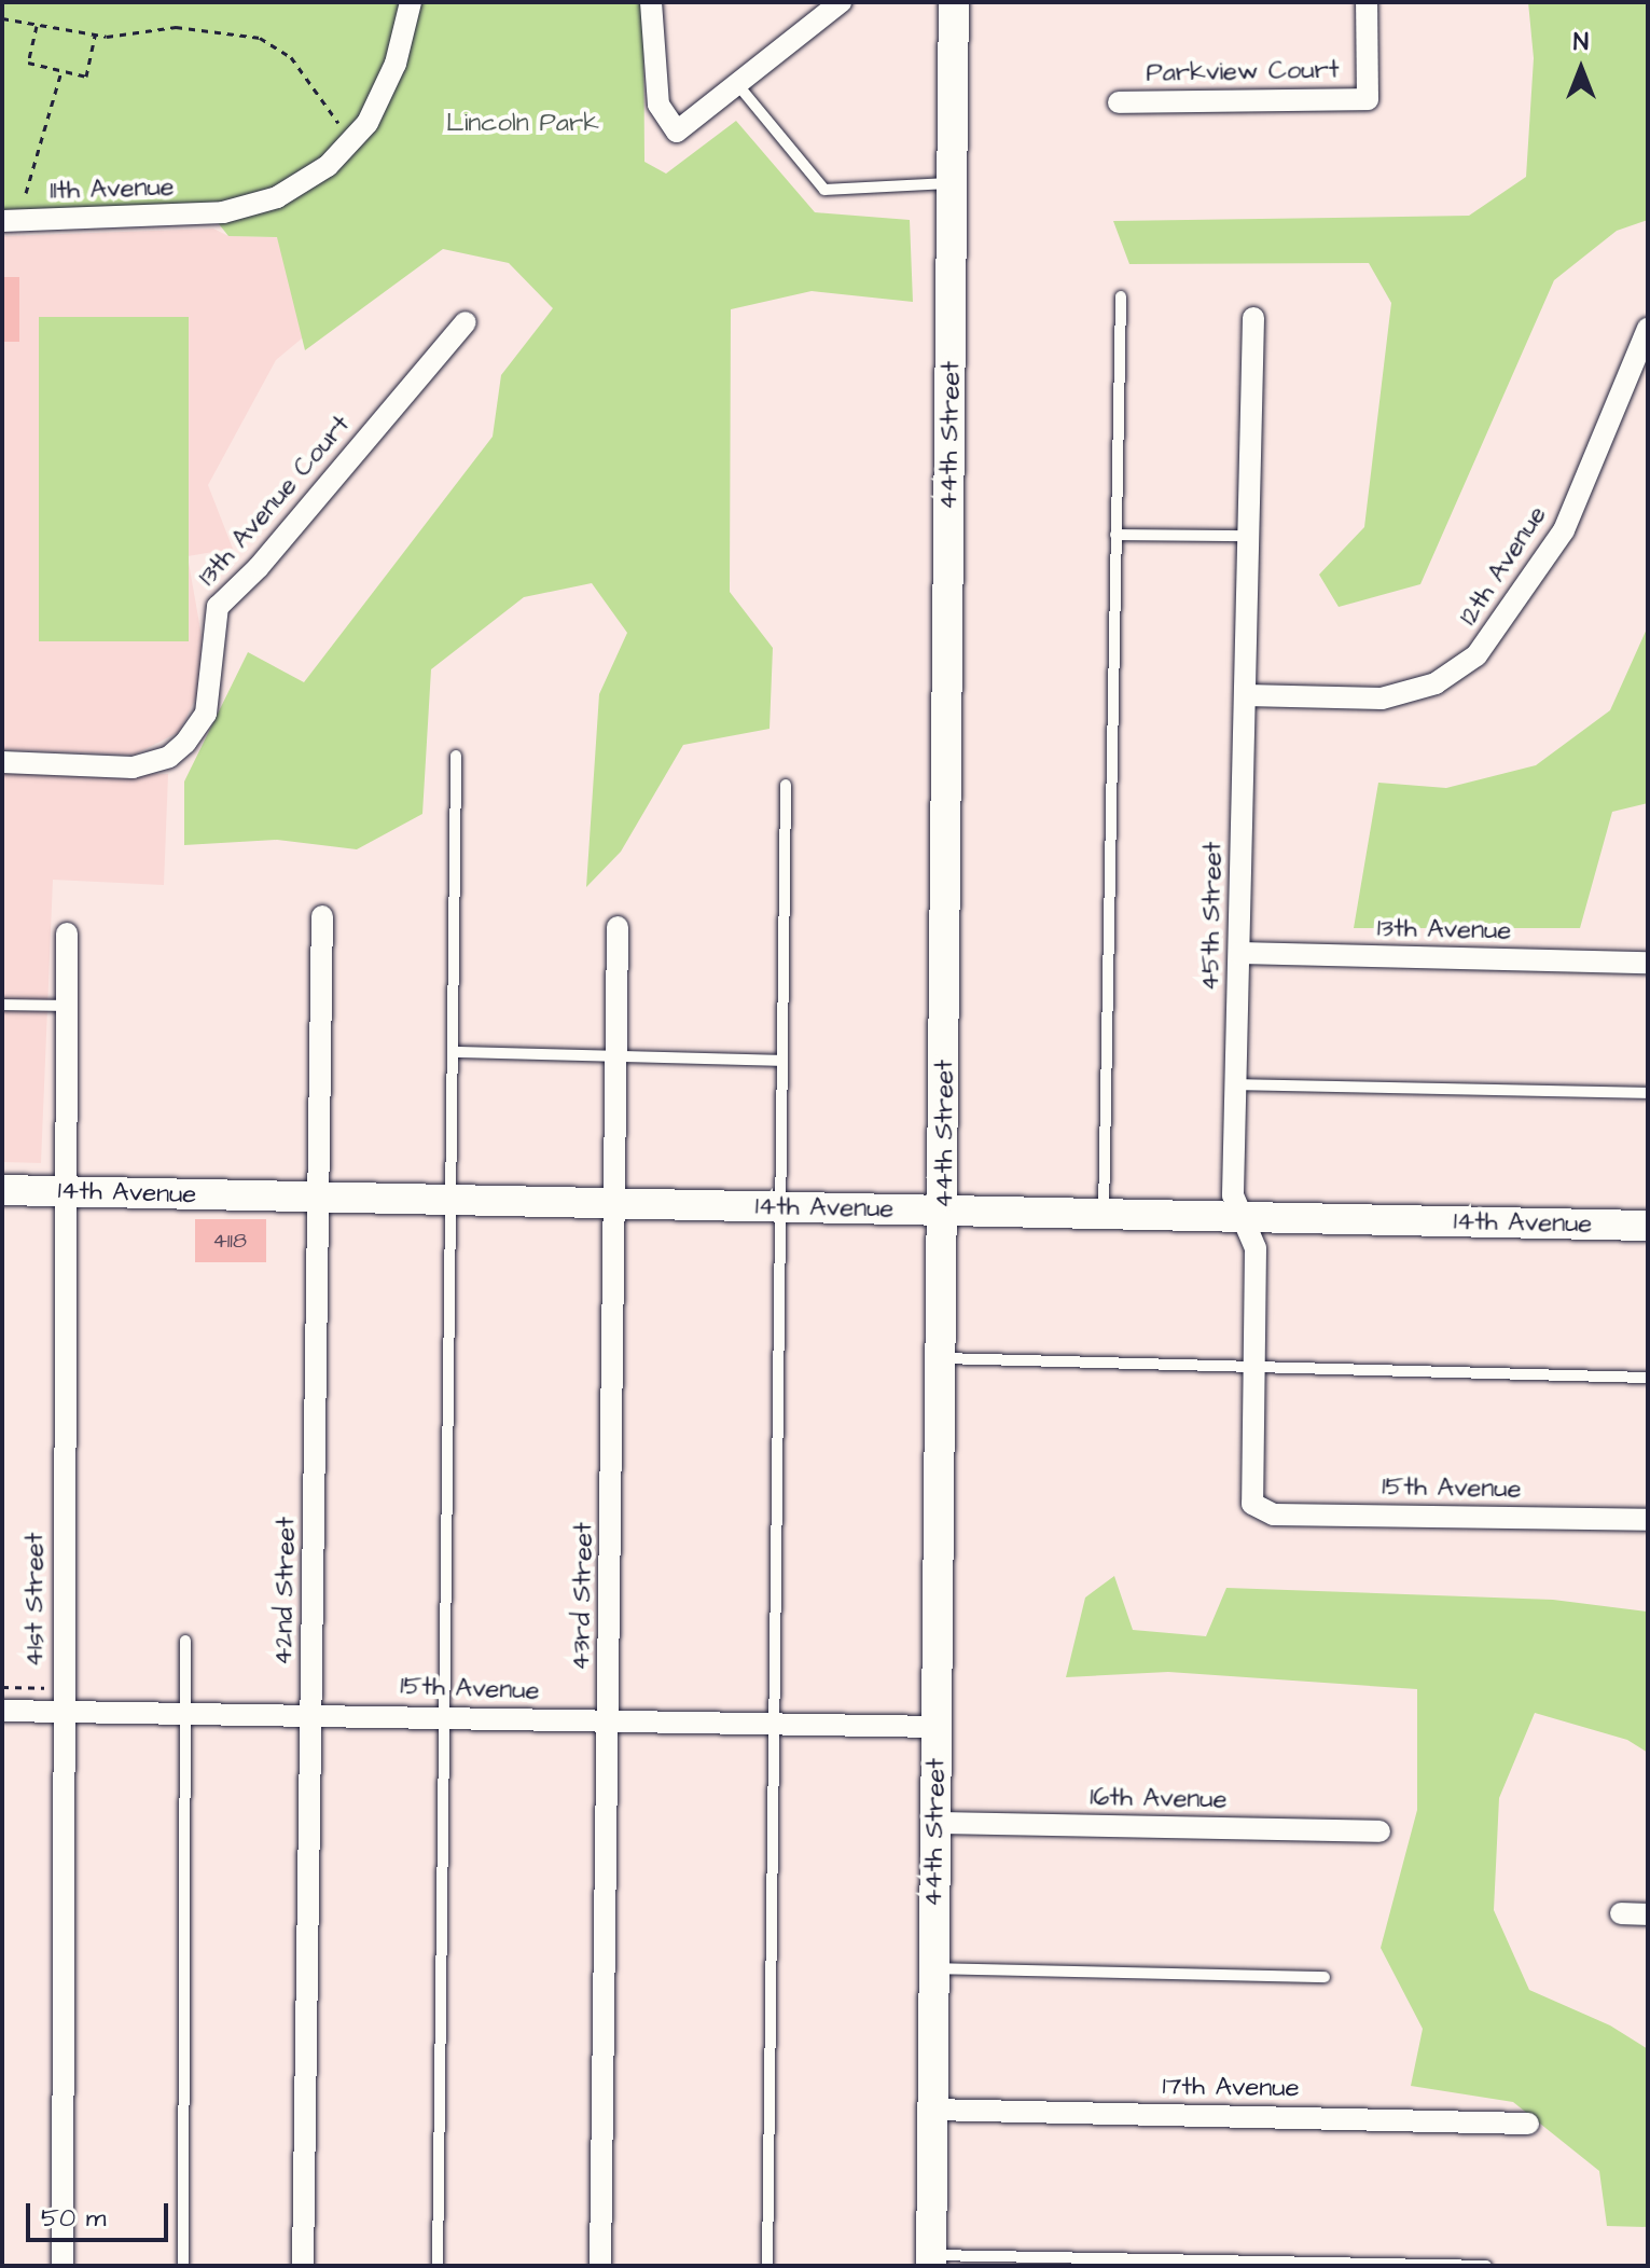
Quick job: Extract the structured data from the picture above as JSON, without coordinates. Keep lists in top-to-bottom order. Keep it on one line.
{"streets":{"street":["Parkview Court","11th Avenue","44th Street","13th Avenue Court","12th Avenue","45th Street","13th Avenue","14th Avenue","15th Avenue","42nd Street","43rd Street","41st Street","16th Avenue","17th Avenue"]},"crossings":[["44th Street","14th Avenue"],["44th Street","15th Avenue"],["44th Street","16th Avenue"],["44th Street","17th Avenue"],["12th Avenue","45th Street"],["45th Street","13th Avenue"],["45th Street","14th Avenue"],["45th Street","15th Avenue"],["14th Avenue","42nd Street"],["14th Avenue","43rd Street"],["14th Avenue","41st Street"],["15th Avenue","42nd Street"],["15th Avenue","43rd Street"],["15th Avenue","41st Street"]],"parks":["Lincoln Park"],"house_numbers":["4118"],"scale_bar":"50 m","north":"top"}
